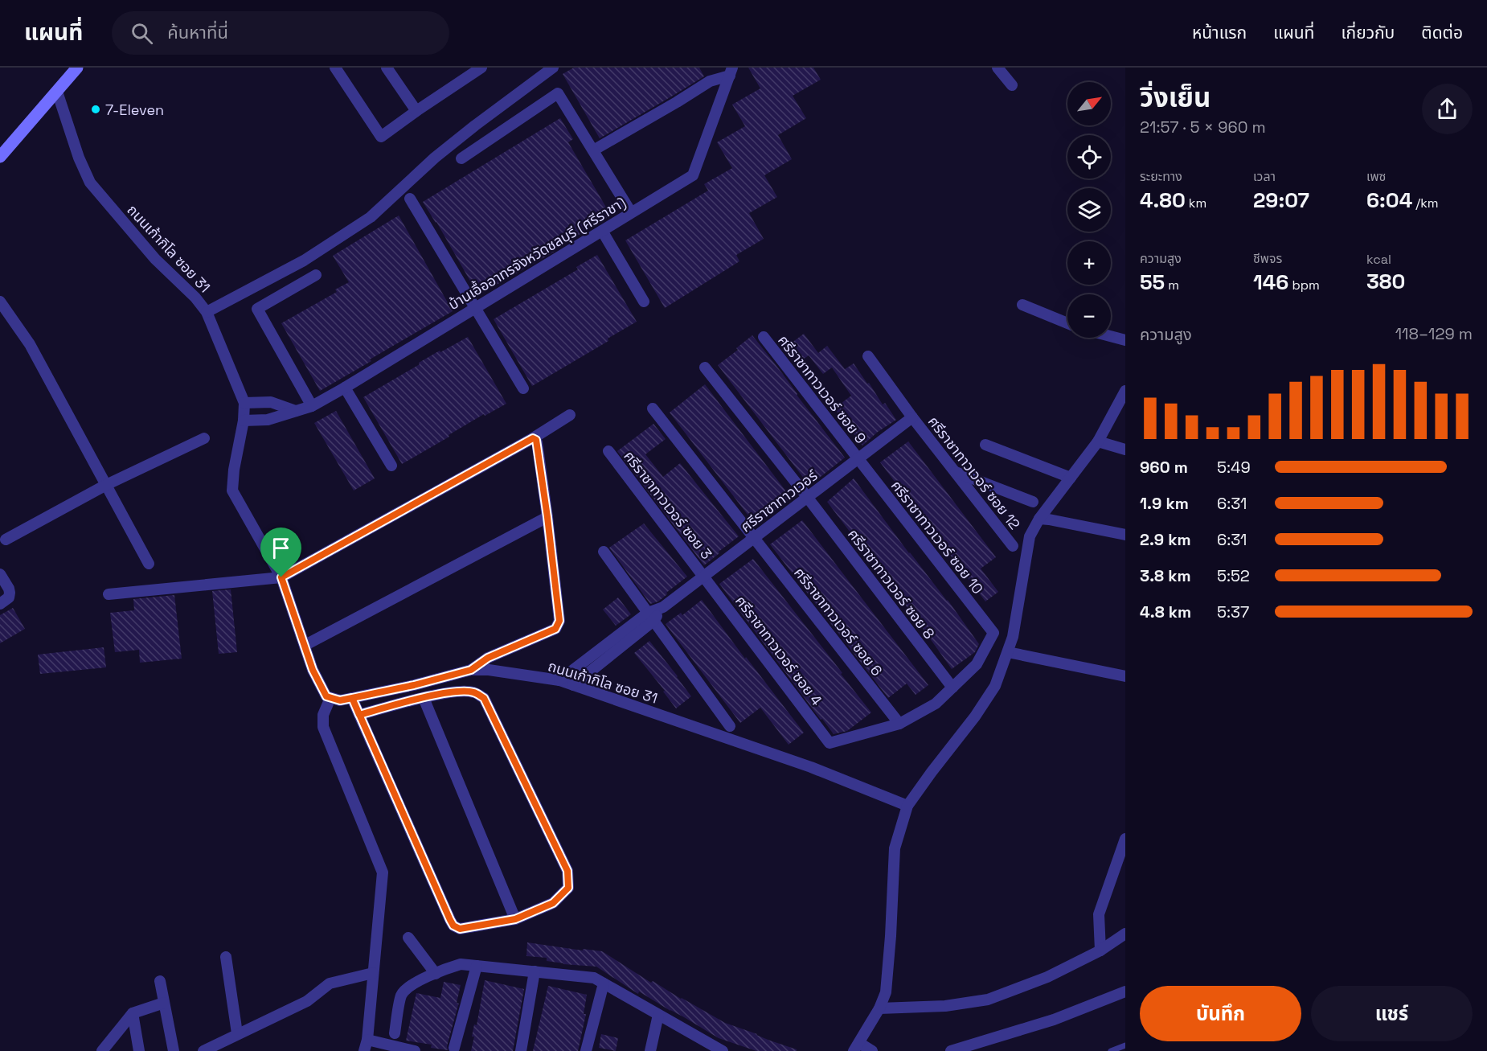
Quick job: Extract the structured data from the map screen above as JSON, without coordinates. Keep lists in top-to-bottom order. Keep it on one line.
{"streets":{"street":["ถนนเก้ากิโล ซอย 31","บ้านเอื้ออาทรจังหวัดชลบุรี (ศรีราชา)","ศรีราชาทาวเวอร์ ซอย 9","ศรีราชาทาวเวอร์ ซอย 12","ศรีราชาทาวเวอร์","ศรีราชาทาวเวอร์ ซอย 3","ศรีราชาทาวเวอร์ ซอย 10","ศรีราชาทาวเวอร์ ซอย 8","ศรีราชาทาวเวอร์ ซอย 6","ศรีราชาทาวเวอร์ ซอย 4"]},"crossings":[["ถนนเก้ากิโล ซอย 31","บ้านเอื้ออาทรจังหวัดชลบุรี (ศรีราชา)"],["ถนนเก้ากิโล ซอย 31","ศรีราชาทาวเวอร์"],["ศรีราชาทาวเวอร์ ซอย 9","ศรีราชาทาวเวอร์"],["ศรีราชาทาวเวอร์ ซอย 9","ศรีราชาทาวเวอร์ ซอย 10"],["ศรีราชาทาวเวอร์ ซอย 12","ศรีราชาทาวเวอร์"],["ศรีราชาทาวเวอร์","ศรีราชาทาวเวอร์ ซอย 3"],["ศรีราชาทาวเวอร์","ศรีราชาทาวเวอร์ ซอย 10"],["ศรีราชาทาวเวอร์","ศรีราชาทาวเวอร์ ซอย 8"],["ศรีราชาทาวเวอร์","ศรีราชาทาวเวอร์ ซอย 6"],["ศรีราชาทาวเวอร์","ศรีราชาทาวเวอร์ ซอย 4"],["ศรีราชาทาวเวอร์ ซอย 3","ศรีราชาทาวเวอร์ ซอย 4"],["ศรีราชาทาวเวอร์ ซอย 10","ศรีราชาทาวเวอร์ ซอย 8"],["ศรีราชาทาวเวอร์ ซอย 6","ศรีราชาทาวเวอร์ ซอย 4"]],"places":["7-Eleven"],"north":"top right","page":{"header":"แผนที่","search":"ค้นหาที่นี่","nav":["หน้าแรก","แผนที่","เกี่ยวกับ","ติดต่อ"],"heading":["วิ่งเย็น","21:57 · 5 × 960 m"],"map_buttons":["+","−"],"stats":[["ระยะทาง","4.80 km"],["เวลา","29:07"],["เพซ","6:04 /km"],["ความสูง","55 m"],["ชีพจร","146 bpm"],["kcal","380"]],"chart":["ความสูง","118–129 m"],"list":[{"name":"960 m","note":"5:49"},{"name":"1.9 km","note":"6:31"},{"name":"2.9 km","note":"6:31"},{"name":"3.8 km","note":"5:52"},{"name":"4.8 km","note":"5:37"}],"buttons":["บันทึก","แชร์"]}}
